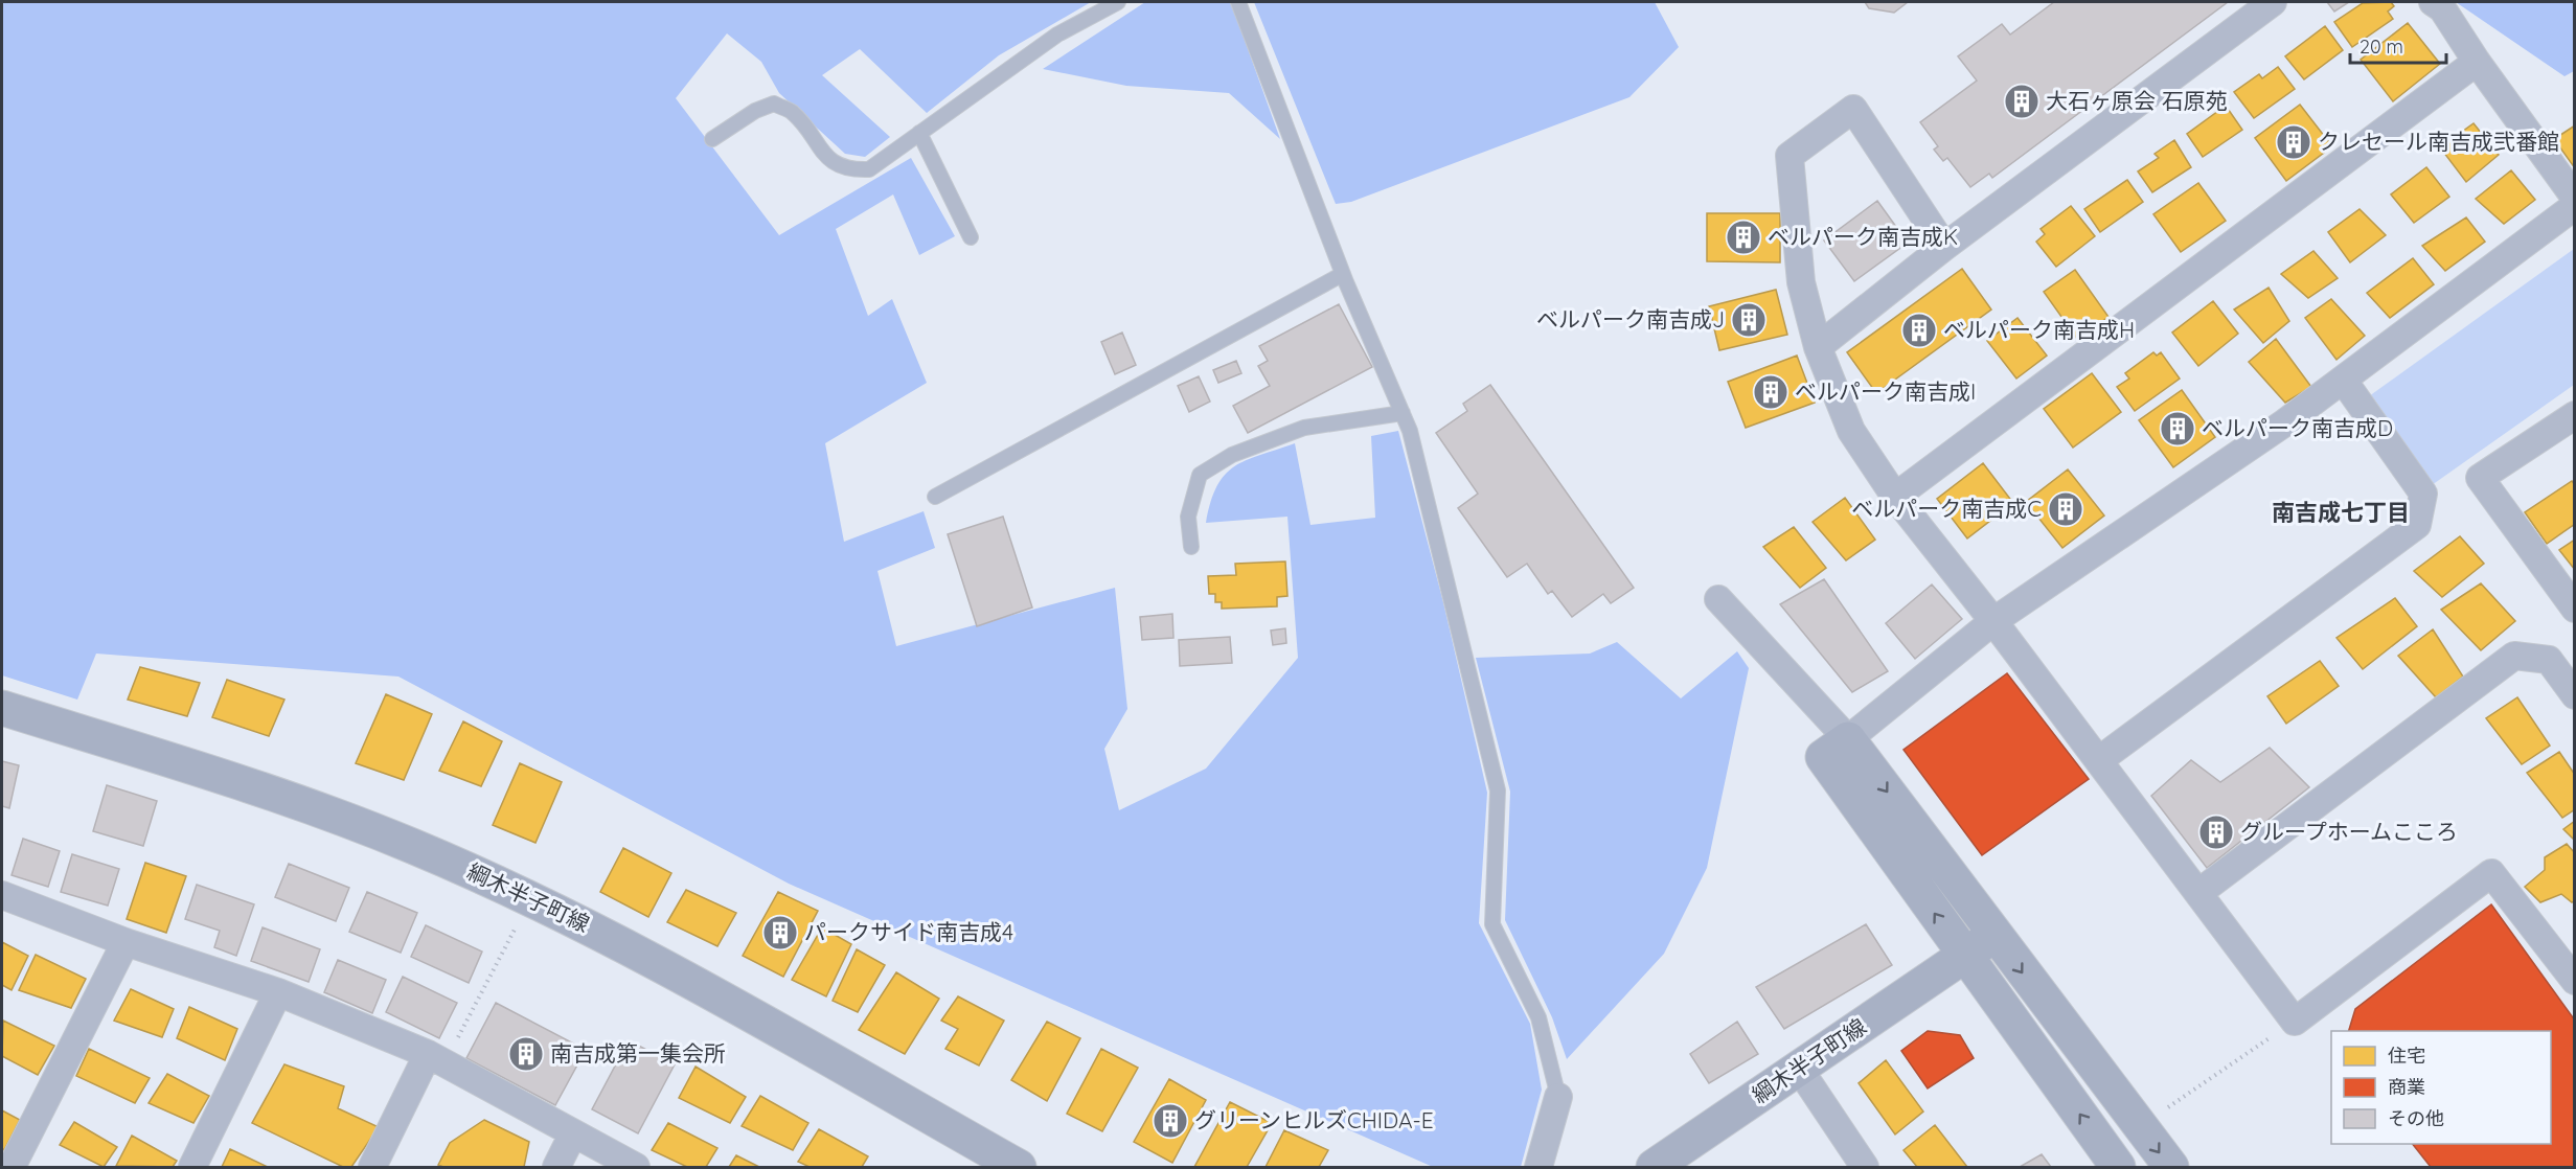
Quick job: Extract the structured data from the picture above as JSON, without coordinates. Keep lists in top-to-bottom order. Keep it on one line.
{"streets":{"street":["綱木半子町線"]},"districts":["南吉成七丁目"],"places":{"building":["大石ヶ原会 石原苑","クレセール南吉成弐番館","ベルパーク南吉成K","ベルパーク南吉成J","ベルパーク南吉成H","ベルパーク南吉成I","ベルパーク南吉成D","ベルパーク南吉成C","グループホームこころ","パークサイド南吉成4","南吉成第一集会所","グリーンヒルズCHIDA-E"]},"legend":["住宅","商業","その他"],"scale_bar":"20 m"}
